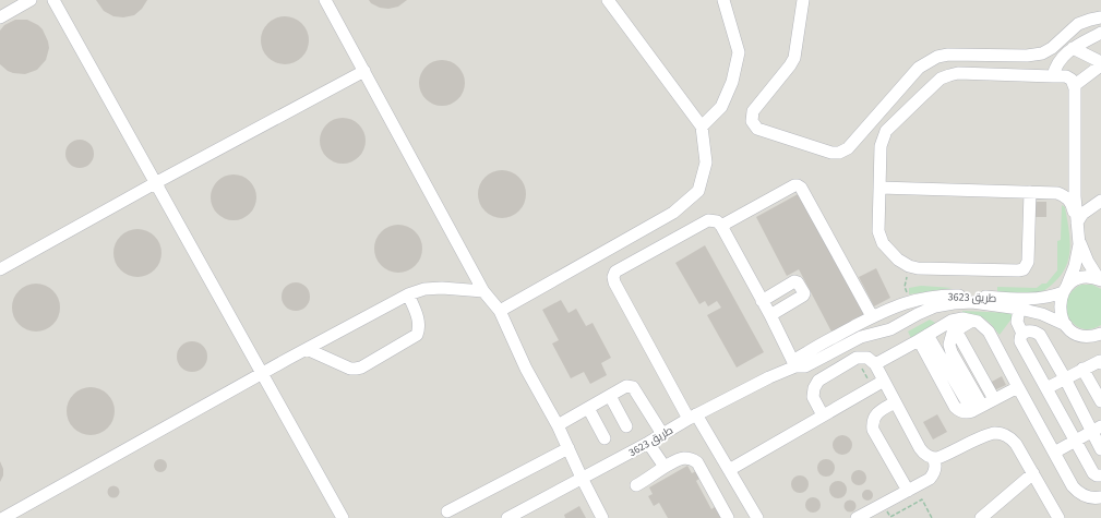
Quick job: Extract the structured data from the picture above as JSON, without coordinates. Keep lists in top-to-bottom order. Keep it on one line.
{"streets":{"street":["طريق 3623"]}}
